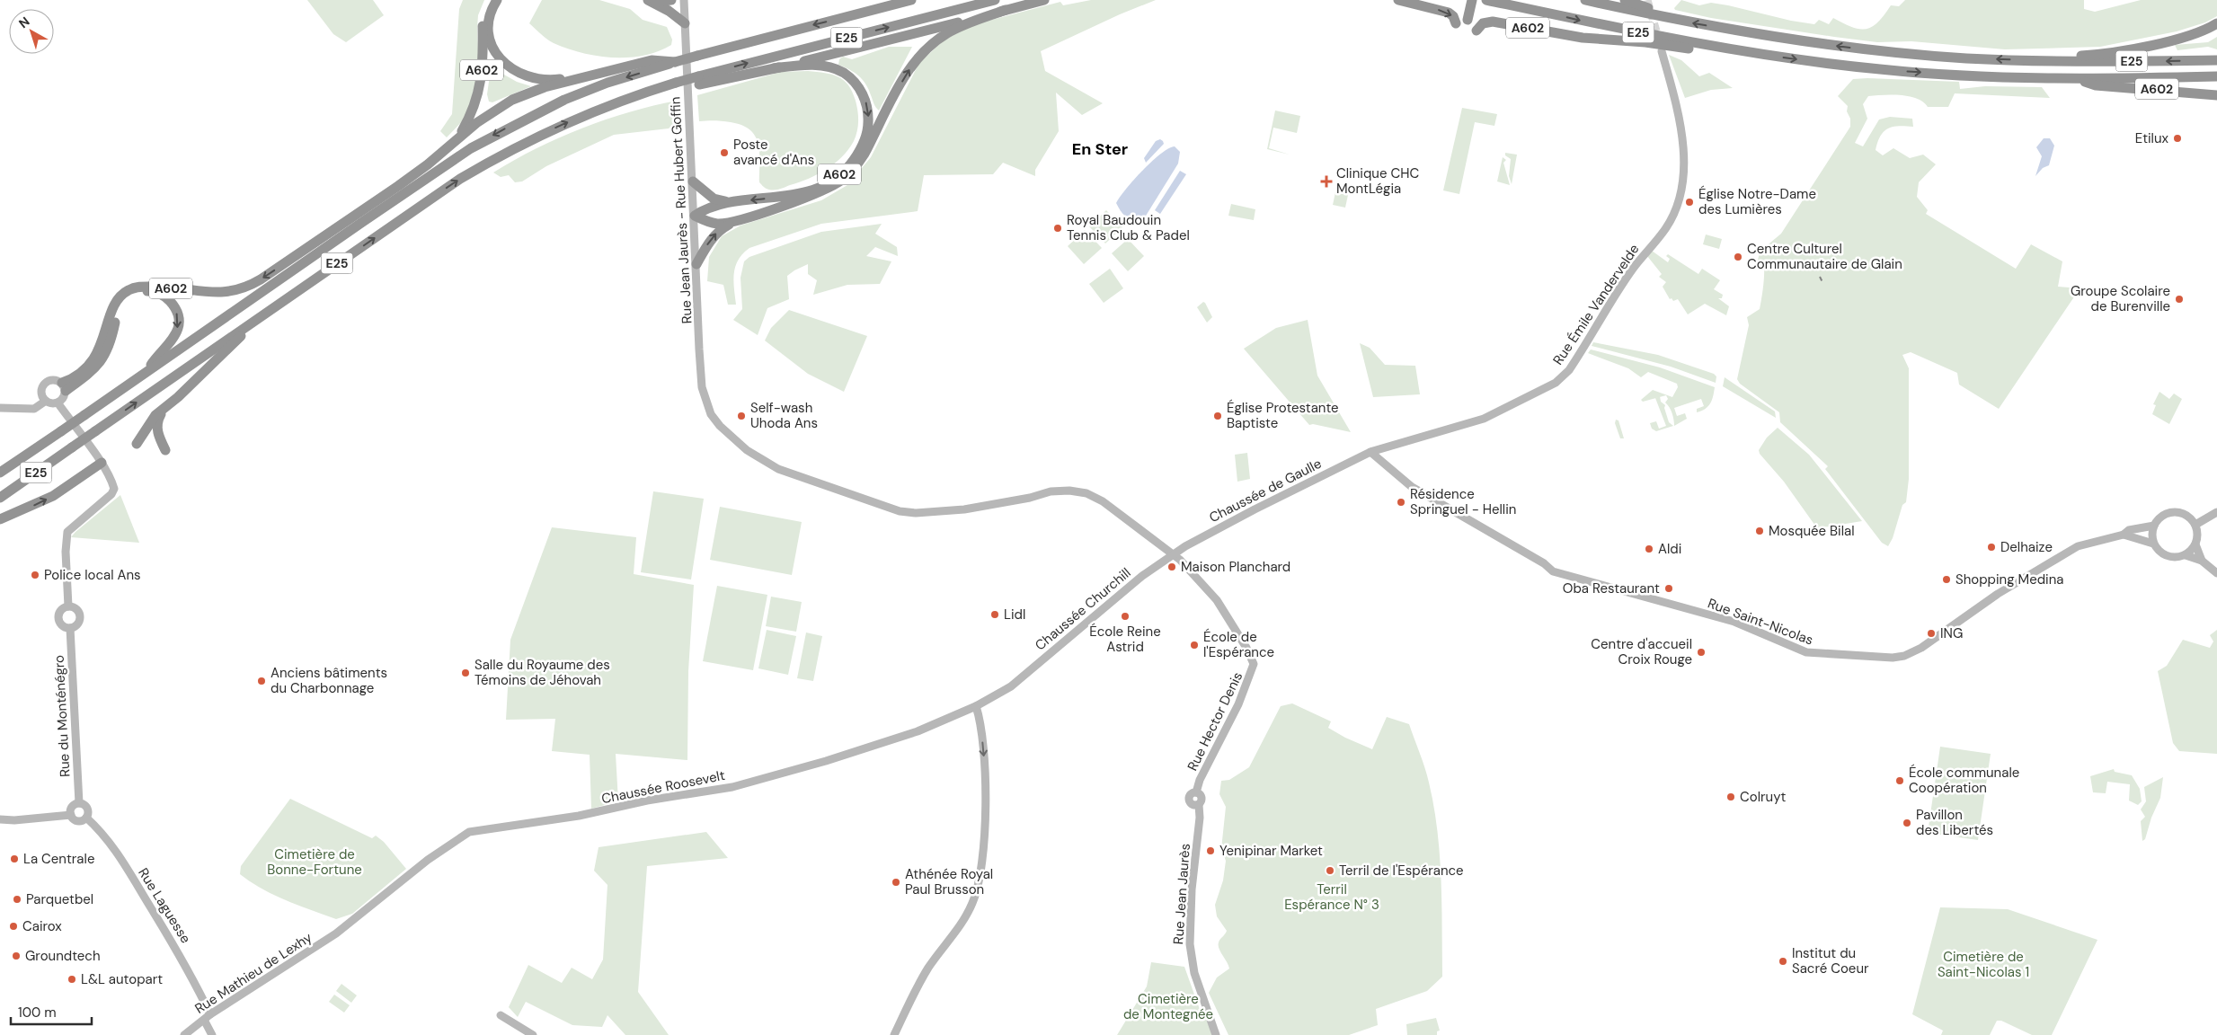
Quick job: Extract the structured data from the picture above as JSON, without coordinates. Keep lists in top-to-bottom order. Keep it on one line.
{"streets":{"highway":["A602","E25"],"street":["Rue Jean Jaurès - Rue Hubert Goffin","Rue Émile Vandervelde","Chaussée de Gaulle","Chaussée Churchill","Rue Saint-Nicolas","Rue du Monténégro","Rue Hector Denis","Chaussée Roosevelt","Rue Jean Jaurès","Rue Laguesse","Rue Mathieu de Lexhy"]},"crossings":[["A602","E25"],["A602","Rue Jean Jaurès - Rue Hubert Goffin"],["Rue Jean Jaurès - Rue Hubert Goffin","Chaussée de Gaulle"],["Rue Jean Jaurès - Rue Hubert Goffin","Chaussée Churchill"],["Rue Jean Jaurès - Rue Hubert Goffin","Rue Hector Denis"],["Rue Émile Vandervelde","Chaussée de Gaulle"],["Rue Émile Vandervelde","Rue Saint-Nicolas"],["Chaussée de Gaulle","Chaussée Churchill"],["Chaussée de Gaulle","Rue Saint-Nicolas"],["Chaussée de Gaulle","Rue Hector Denis"],["Chaussée Churchill","Rue Hector Denis"],["Chaussée Churchill","Chaussée Roosevelt"],["Rue du Monténégro","Rue Laguesse"],["Rue Hector Denis","Rue Jean Jaurès"],["Chaussée Roosevelt","Rue Mathieu de Lexhy"],["Rue Laguesse","Rue Mathieu de Lexhy"]],"districts":["En Ster"],"parks":["Cimetière de Bonne-Fortune","Terril Espérance N° 3","Cimetière de Saint-Nicolas 1","Cimetière de Montegnée"],"places":{"other":["Etilux","Poste avancé d'Ans","Église Notre-Dame des Lumières","Royal Baudouin Tennis Club & Padel","Centre Culturel Communautaire de Glain","Groupe Scolaire de Burenville","Self-wash Uhoda Ans","Église Protestante Baptiste","Résidence Springuel - Hellin","Mosquée Bilal","Delhaize","Aldi","Maison Planchard","Police local Ans","Shopping Medina","Oba Restaurant","Lidl","École Reine Astrid","ING","École de l'Espérance","Centre d'accueil Croix Rouge","Salle du Royaume des Témoins de Jéhovah","Anciens bâtiments du Charbonnage","École communale Coopération","Colruyt","Pavillon des Libertés","Yenipinar Market","La Centrale","Terril de l'Espérance","Athénée Royal Paul Brusson","Parquetbel","Cairox","Groundtech","Institut du Sacré Coeur","L&L autopart"],"health":["Clinique CHC MontLégia"]},"scale_bar":"100 m","north":"top left"}
